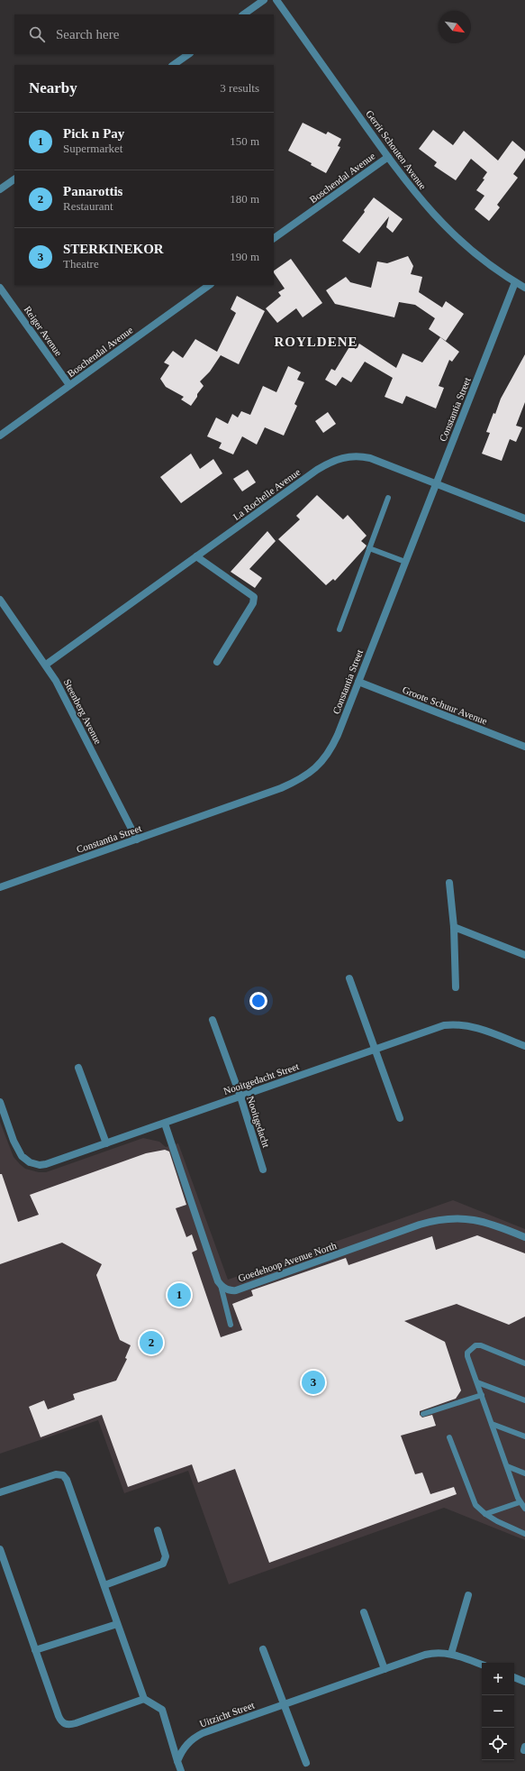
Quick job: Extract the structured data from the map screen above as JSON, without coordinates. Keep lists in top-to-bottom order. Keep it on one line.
{"streets":{"street":["Gerrit Schouten Avenue","Boschendal Avenue","Reiger Avenue","Constantia Street","La Rochelle Avenue","Groote Schuur Avenue","Steenberg Avenue","Nooitgedacht Street","Nooitgedacht","Goedehoop Avenue North","Uitzicht Street"]},"crossings":[["Gerrit Schouten Avenue","Boschendal Avenue"],["Gerrit Schouten Avenue","Constantia Street"],["Boschendal Avenue","Reiger Avenue"],["Constantia Street","La Rochelle Avenue"],["Constantia Street","Groote Schuur Avenue"],["Constantia Street","Steenberg Avenue"],["La Rochelle Avenue","Steenberg Avenue"],["Nooitgedacht Street","Nooitgedacht"]],"districts":["ROYLDENE"],"north":"bottom right","page":{"search":"Search here","heading":["Nearby","3 results"],"list":[{"mark":"1","name":"Pick n Pay","note":"Supermarket","value":"150 m"},{"mark":"2","name":"Panarottis","note":"Restaurant","value":"180 m"},{"mark":"3","name":"STERKINEKOR","note":"Theatre","value":"190 m"}],"pins":["1","2","3"],"map_buttons":["+","−"]}}
